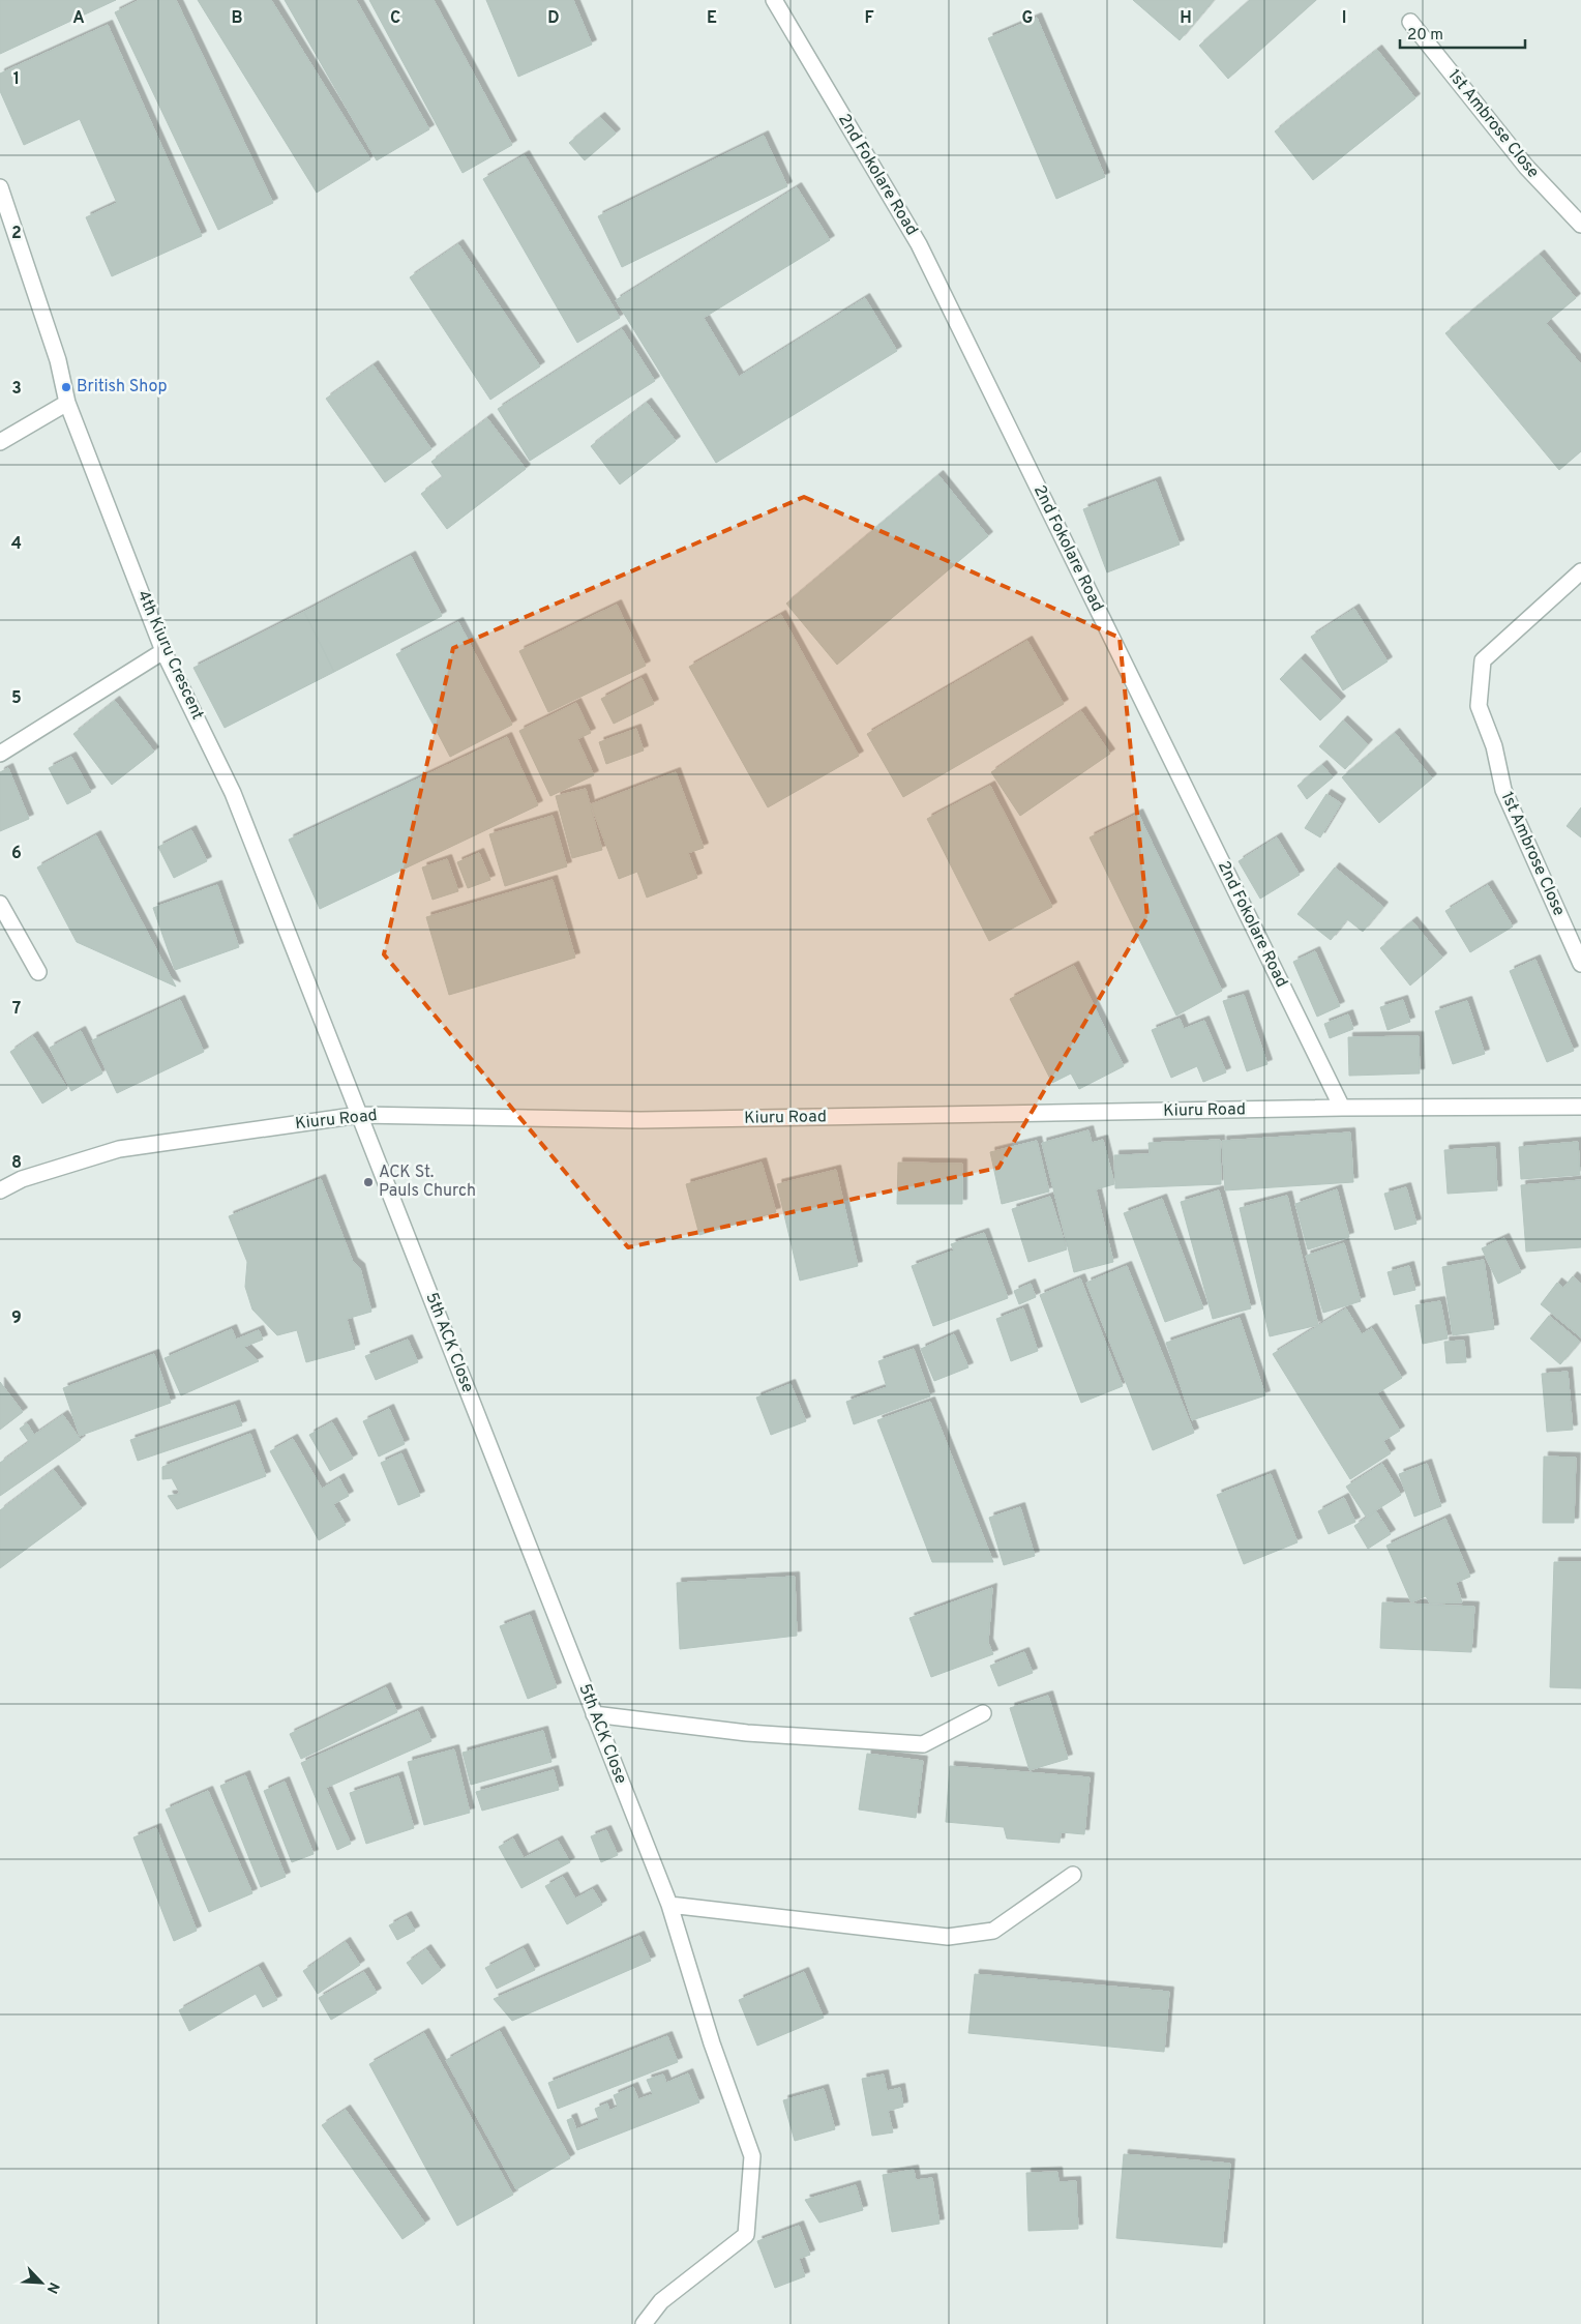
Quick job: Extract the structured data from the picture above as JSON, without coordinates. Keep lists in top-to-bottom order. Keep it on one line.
{"streets":{"street":["1st Ambrose Close","2nd Fokolare Road","4th Kiuru Crescent","Kiuru Road","5th ACK Close"]},"crossings":[["2nd Fokolare Road","Kiuru Road"],["4th Kiuru Crescent","Kiuru Road"],["4th Kiuru Crescent","5th ACK Close"],["Kiuru Road","5th ACK Close"]],"places":["British Shop","ACK St. Pauls Church"],"scale_bar":"20 m","north":"bottom right","grid":{"columns":["A","B","C","D","E","F","G","H","I"],"rows":["1","2","3","4","5","6","7","8","9"]}}
